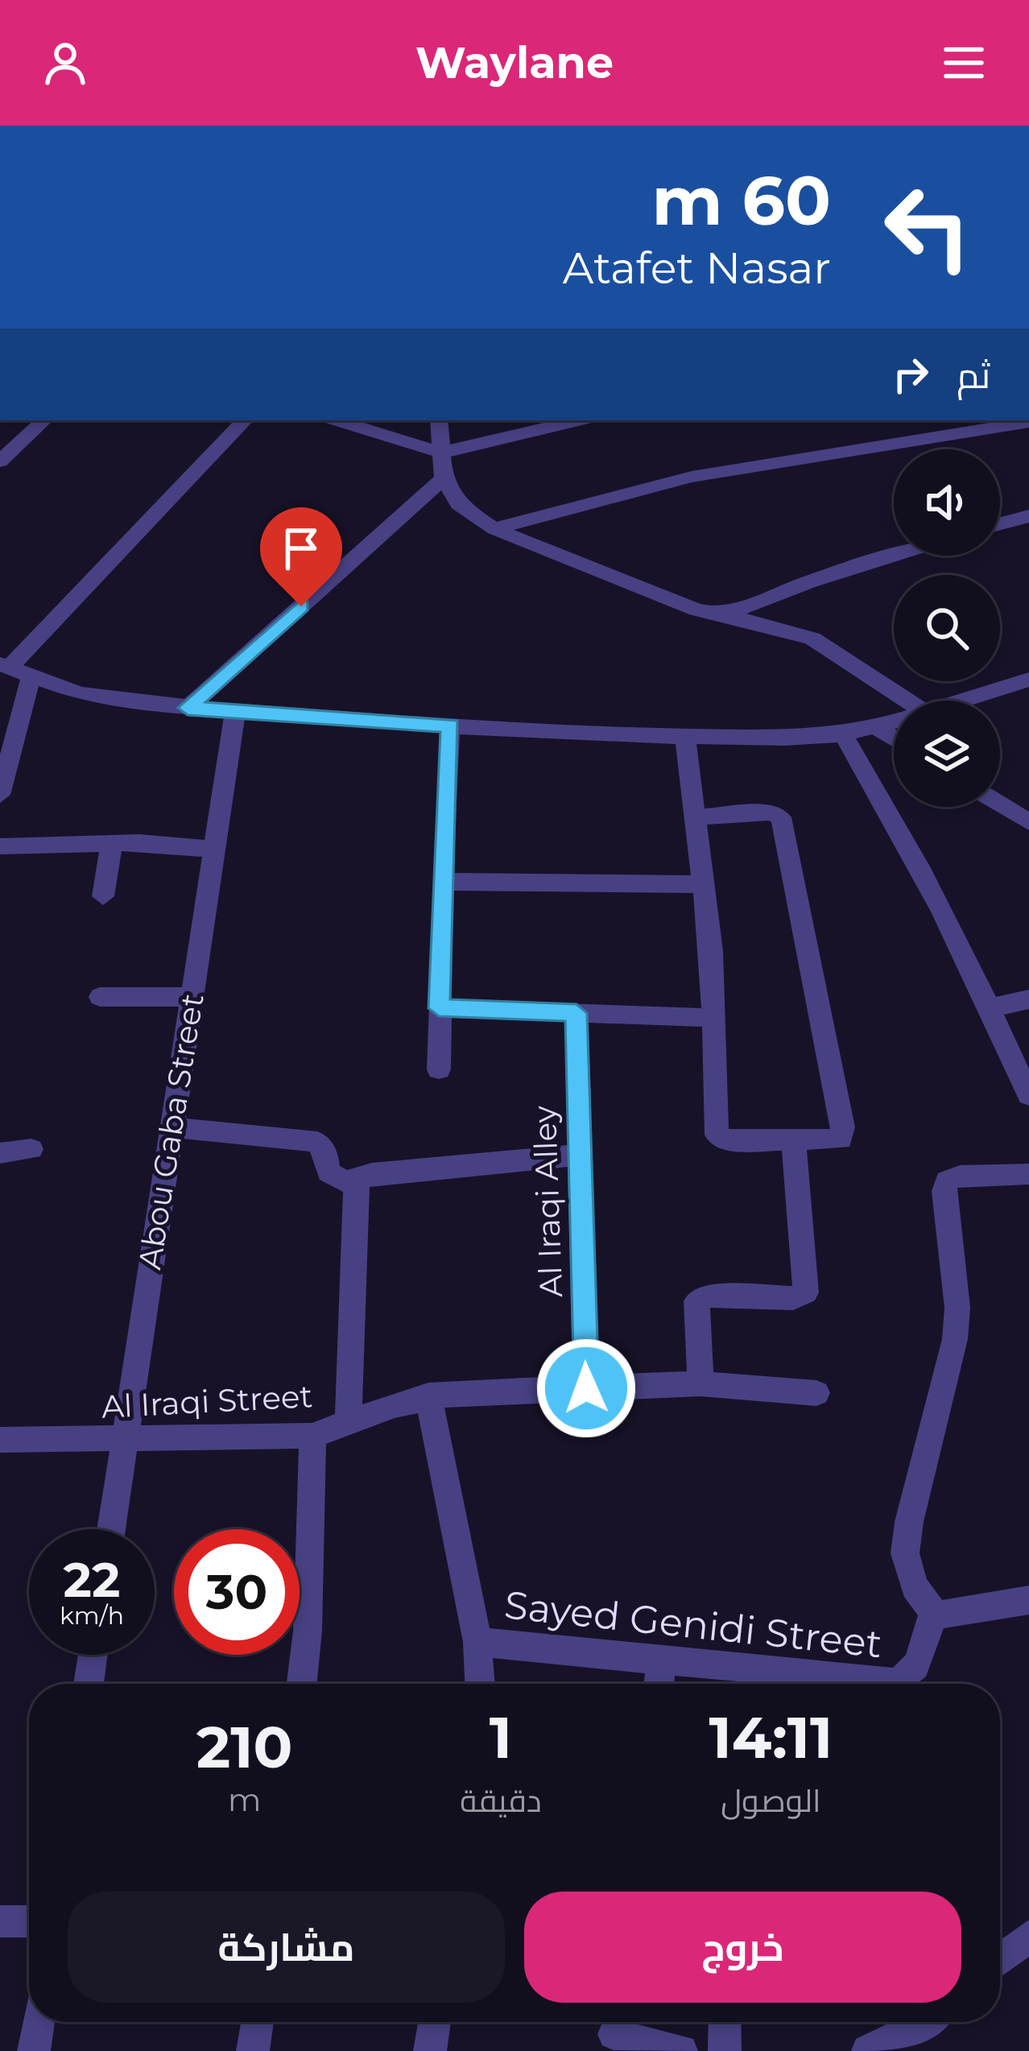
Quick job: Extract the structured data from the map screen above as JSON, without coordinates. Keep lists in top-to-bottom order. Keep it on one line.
{"streets":{"street":["Abou Gaba Street","Al Iraqi Alley","Al Iraqi Street","Sayed Genidi Street"]},"crossings":[["Abou Gaba Street","Al Iraqi Street"],["Al Iraqi Alley","Al Iraqi Street"]],"page":{"header":"Waylane","turn":["60 m","Atafet Nasar"],"then":"ثم","speed":"22 km/h","limit":"30","eta":["14:11","الوصول","1","دقيقة","210","m"],"buttons":["خروج","مشاركة"]}}
